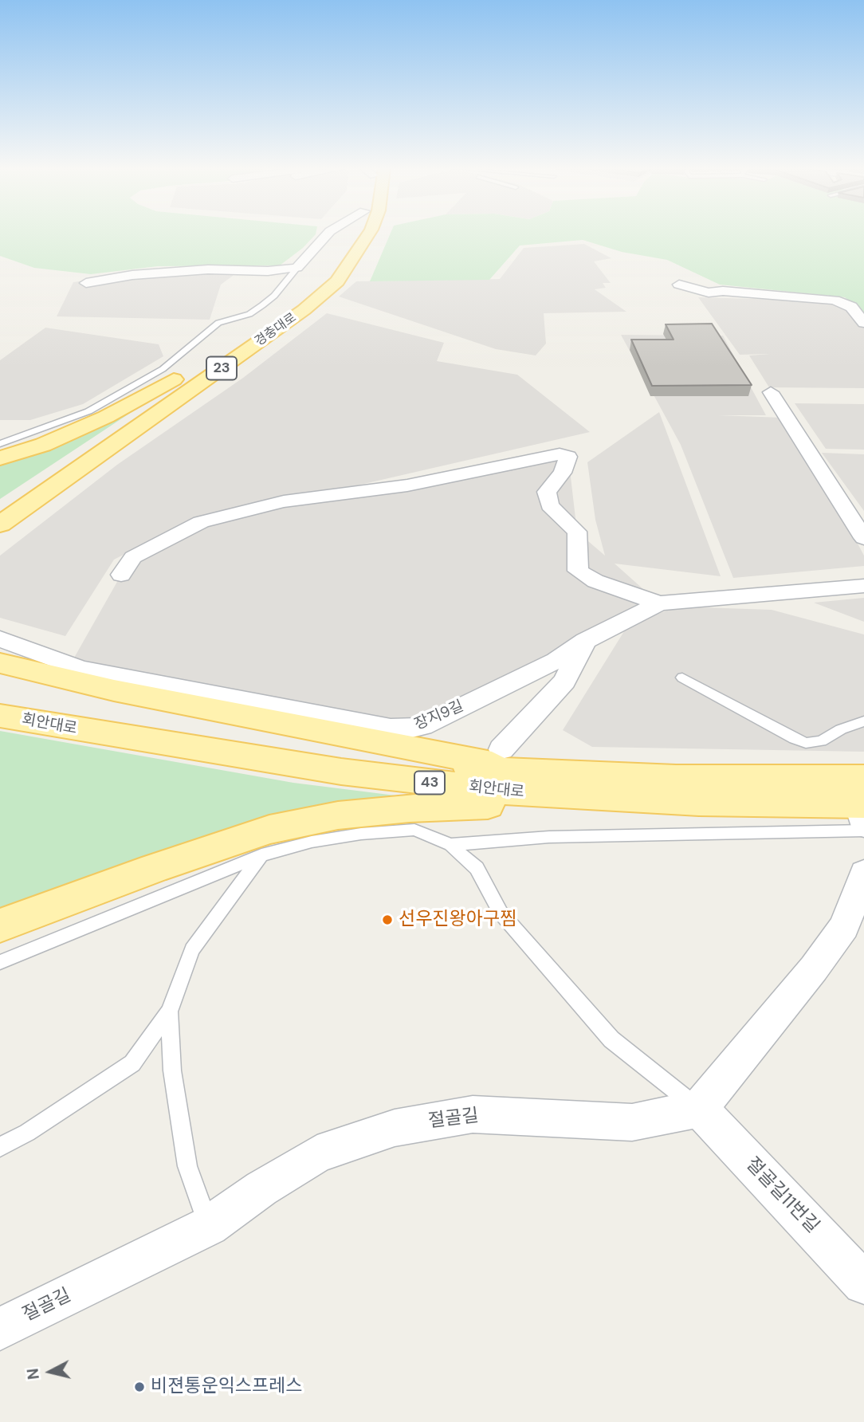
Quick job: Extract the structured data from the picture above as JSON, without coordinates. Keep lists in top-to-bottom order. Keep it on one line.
{"streets":{"main road":["경충대로","23","회안대로","43"],"street":["장지9길","절골길","절골길11번길"]},"crossings":[["절골길","절골길11번길"]],"places":["선우진왕아구찜","비젼통운익스프레스"],"north":"left"}
